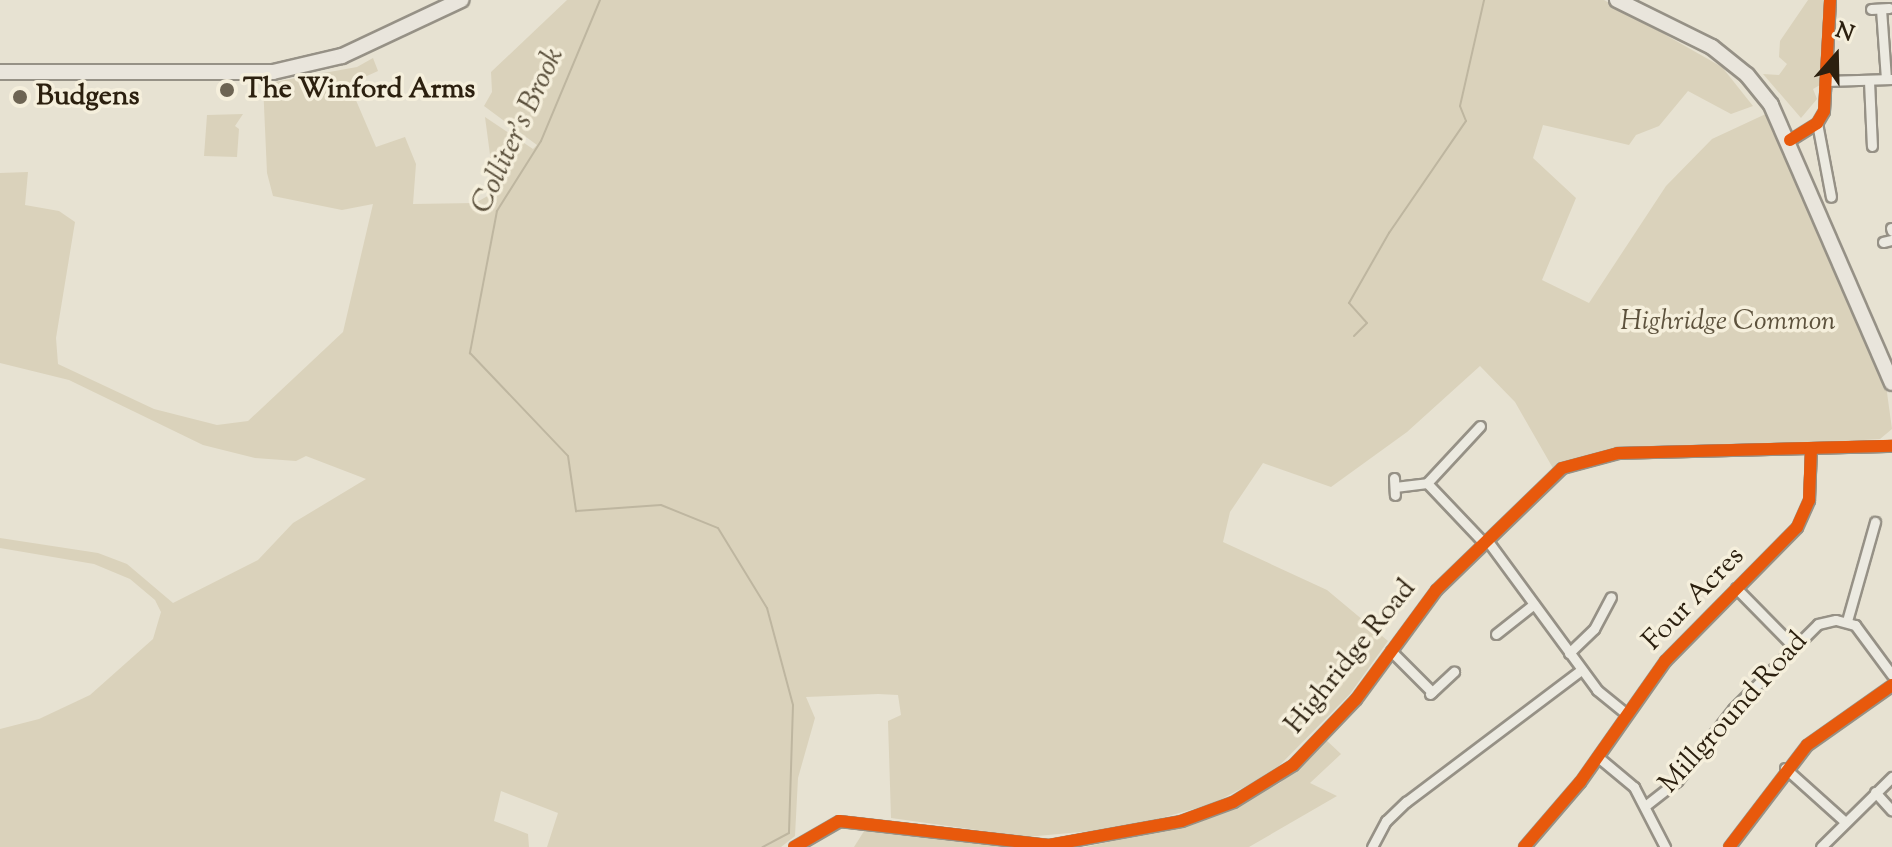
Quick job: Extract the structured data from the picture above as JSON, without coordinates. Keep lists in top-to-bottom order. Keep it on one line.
{"streets":{"street":["Four Acres","Highridge Road","Millground Road"]},"crossings":[["Four Acres","Highridge Road"]],"water":["Colliter's Brook"],"parks":["Highridge Common"],"places":["The Winford Arms","Budgens"],"north":"top"}
